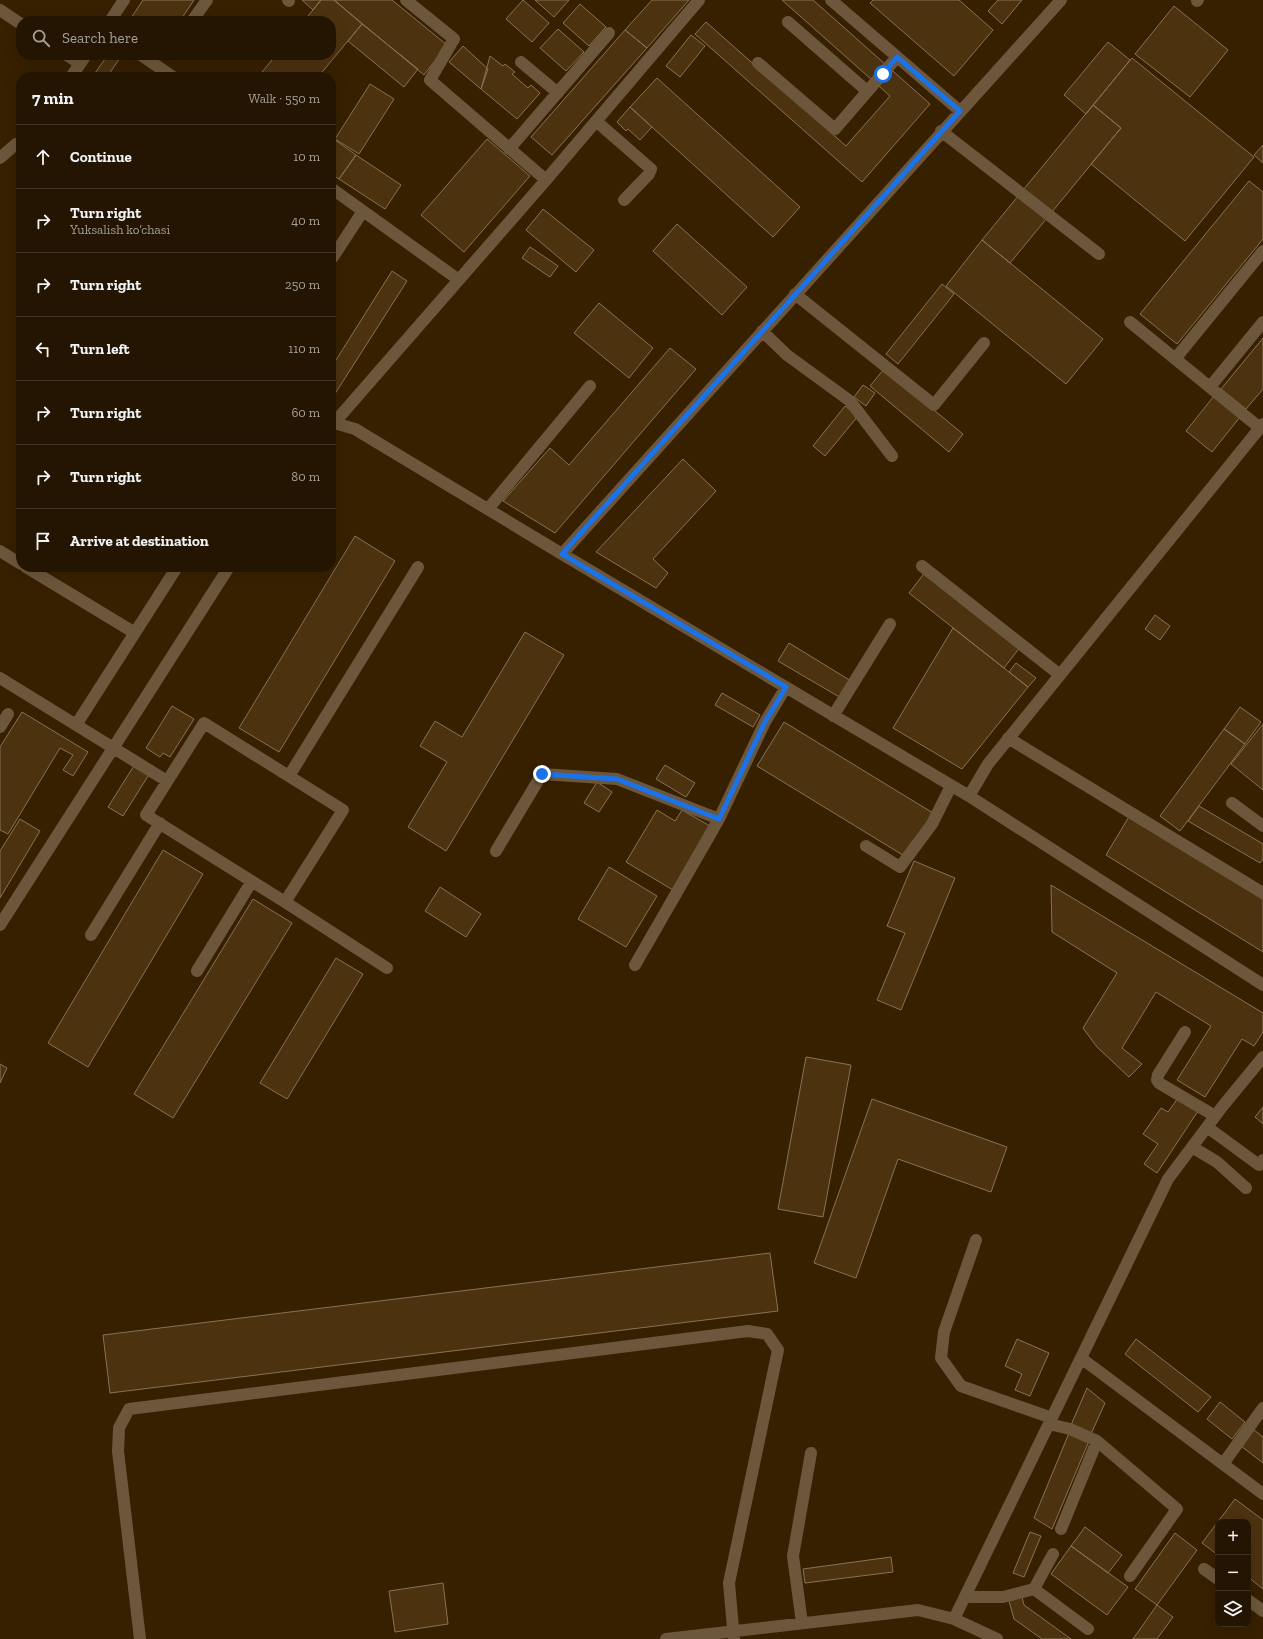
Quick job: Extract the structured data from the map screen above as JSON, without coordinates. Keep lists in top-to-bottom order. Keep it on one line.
{"page":{"search":"Search here","heading":["7 min","Walk · 550 m"],"list":[["Continue","10 m"],["Turn right","Yuksalish ko’chasi","40 m"],["Turn right","250 m"],["Turn left","110 m"],["Turn right","60 m"],["Turn right","80 m"],"Arrive at destination"],"map_buttons":["+","−"]}}
